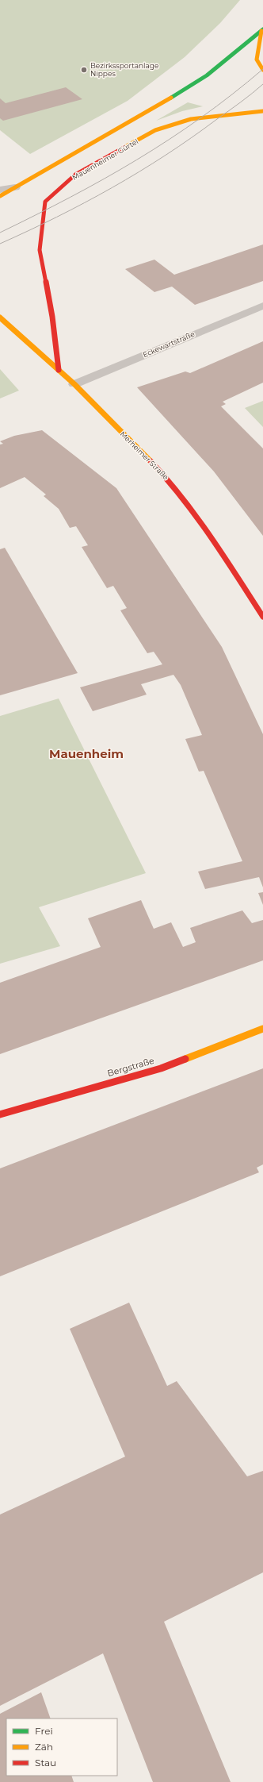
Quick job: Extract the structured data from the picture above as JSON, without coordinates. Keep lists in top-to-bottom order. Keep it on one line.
{"streets":{"main road":["Mauenheimer Gürtel","Merheimer Straße","Bergstraße"],"street":["Eckewartstraße"]},"crossings":[["Mauenheimer Gürtel","Merheimer Straße"],["Eckewartstraße","Merheimer Straße"]],"districts":["Mauenheim"],"places":["Bezirkssportanlage Nippes"],"legend":["Frei","Zäh","Stau"]}
